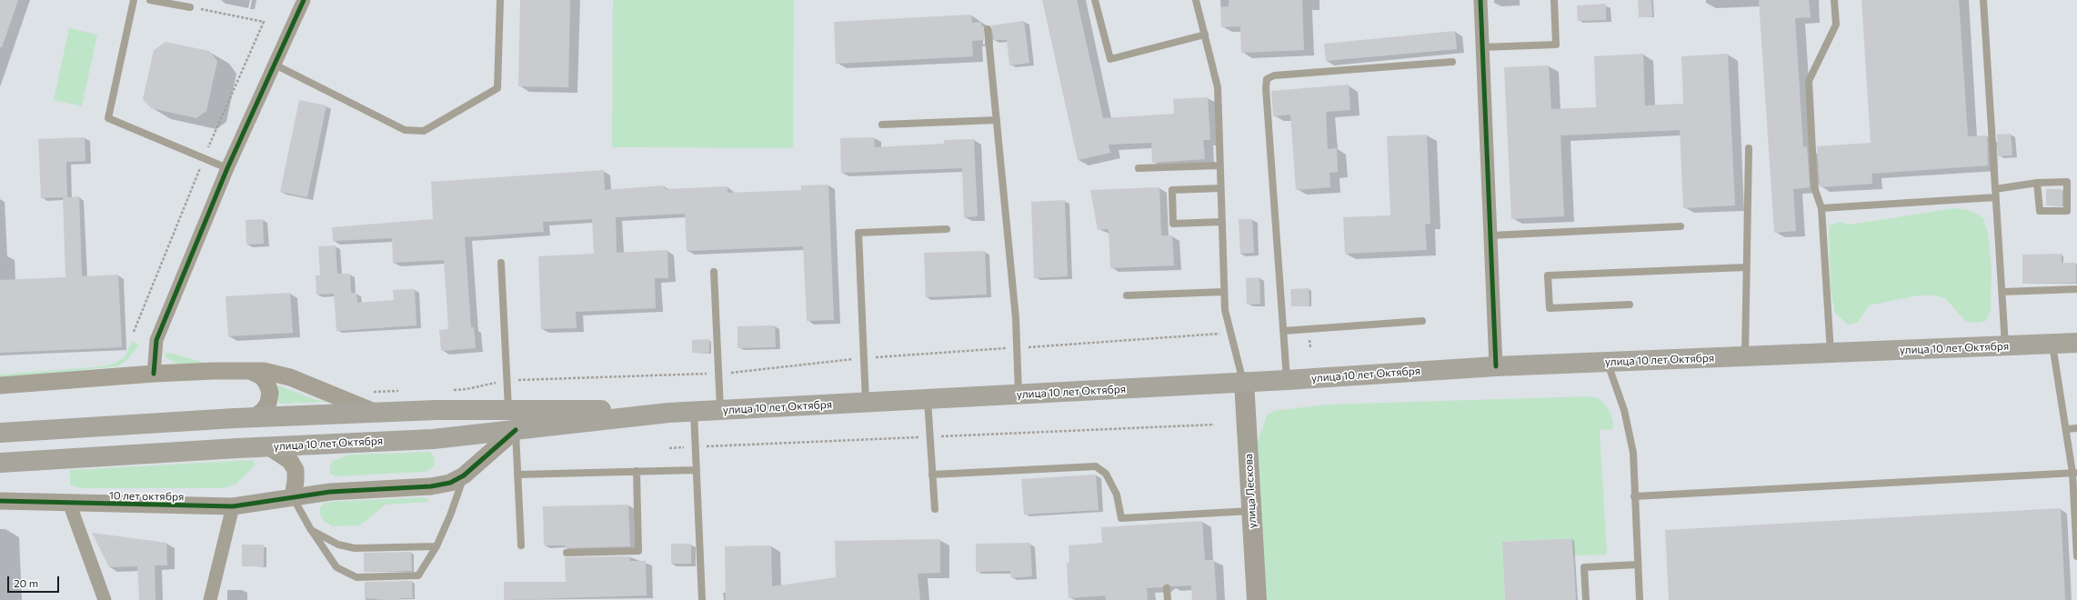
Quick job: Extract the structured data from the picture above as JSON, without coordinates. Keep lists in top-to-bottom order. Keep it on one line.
{"streets":{"main road":["улица 10 лет Октября","улица Лескова"],"street":["10 лет октября"]},"crossings":[["улица 10 лет Октября","улица Лескова"],["улица 10 лет Октября","10 лет октября"]],"scale_bar":"20 m"}
